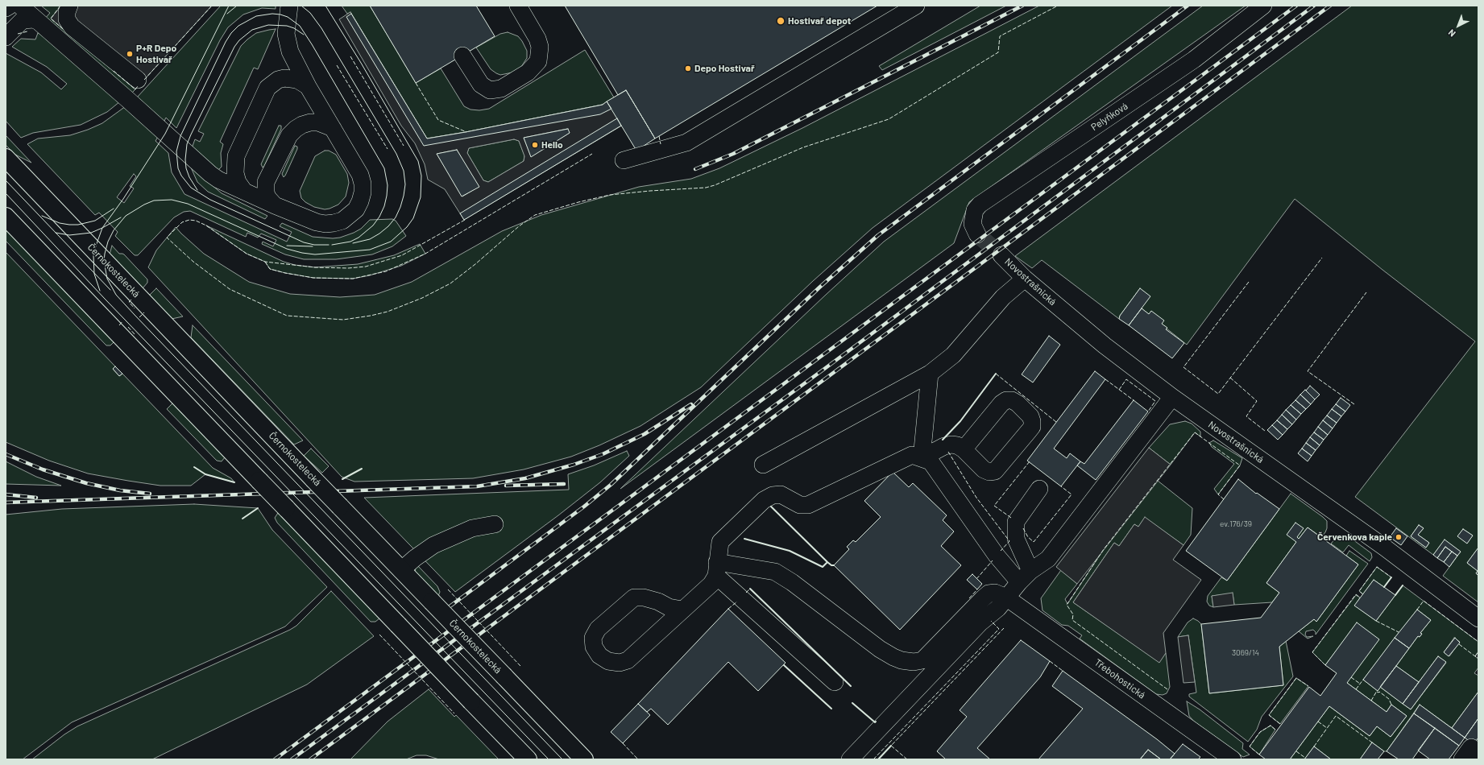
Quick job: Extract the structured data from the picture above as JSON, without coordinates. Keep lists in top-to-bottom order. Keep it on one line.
{"streets":{"main road":["Černokostelecká"],"street":["Pelyňková","Novostrašnická","Třebohostická"]},"places":["Hostivař depot","P+R Depo Hostivař","Depo Hostivař","Hello","Červenkova kaple"],"house_numbers":["ev.176/39","3069/14"],"north":"bottom left"}
